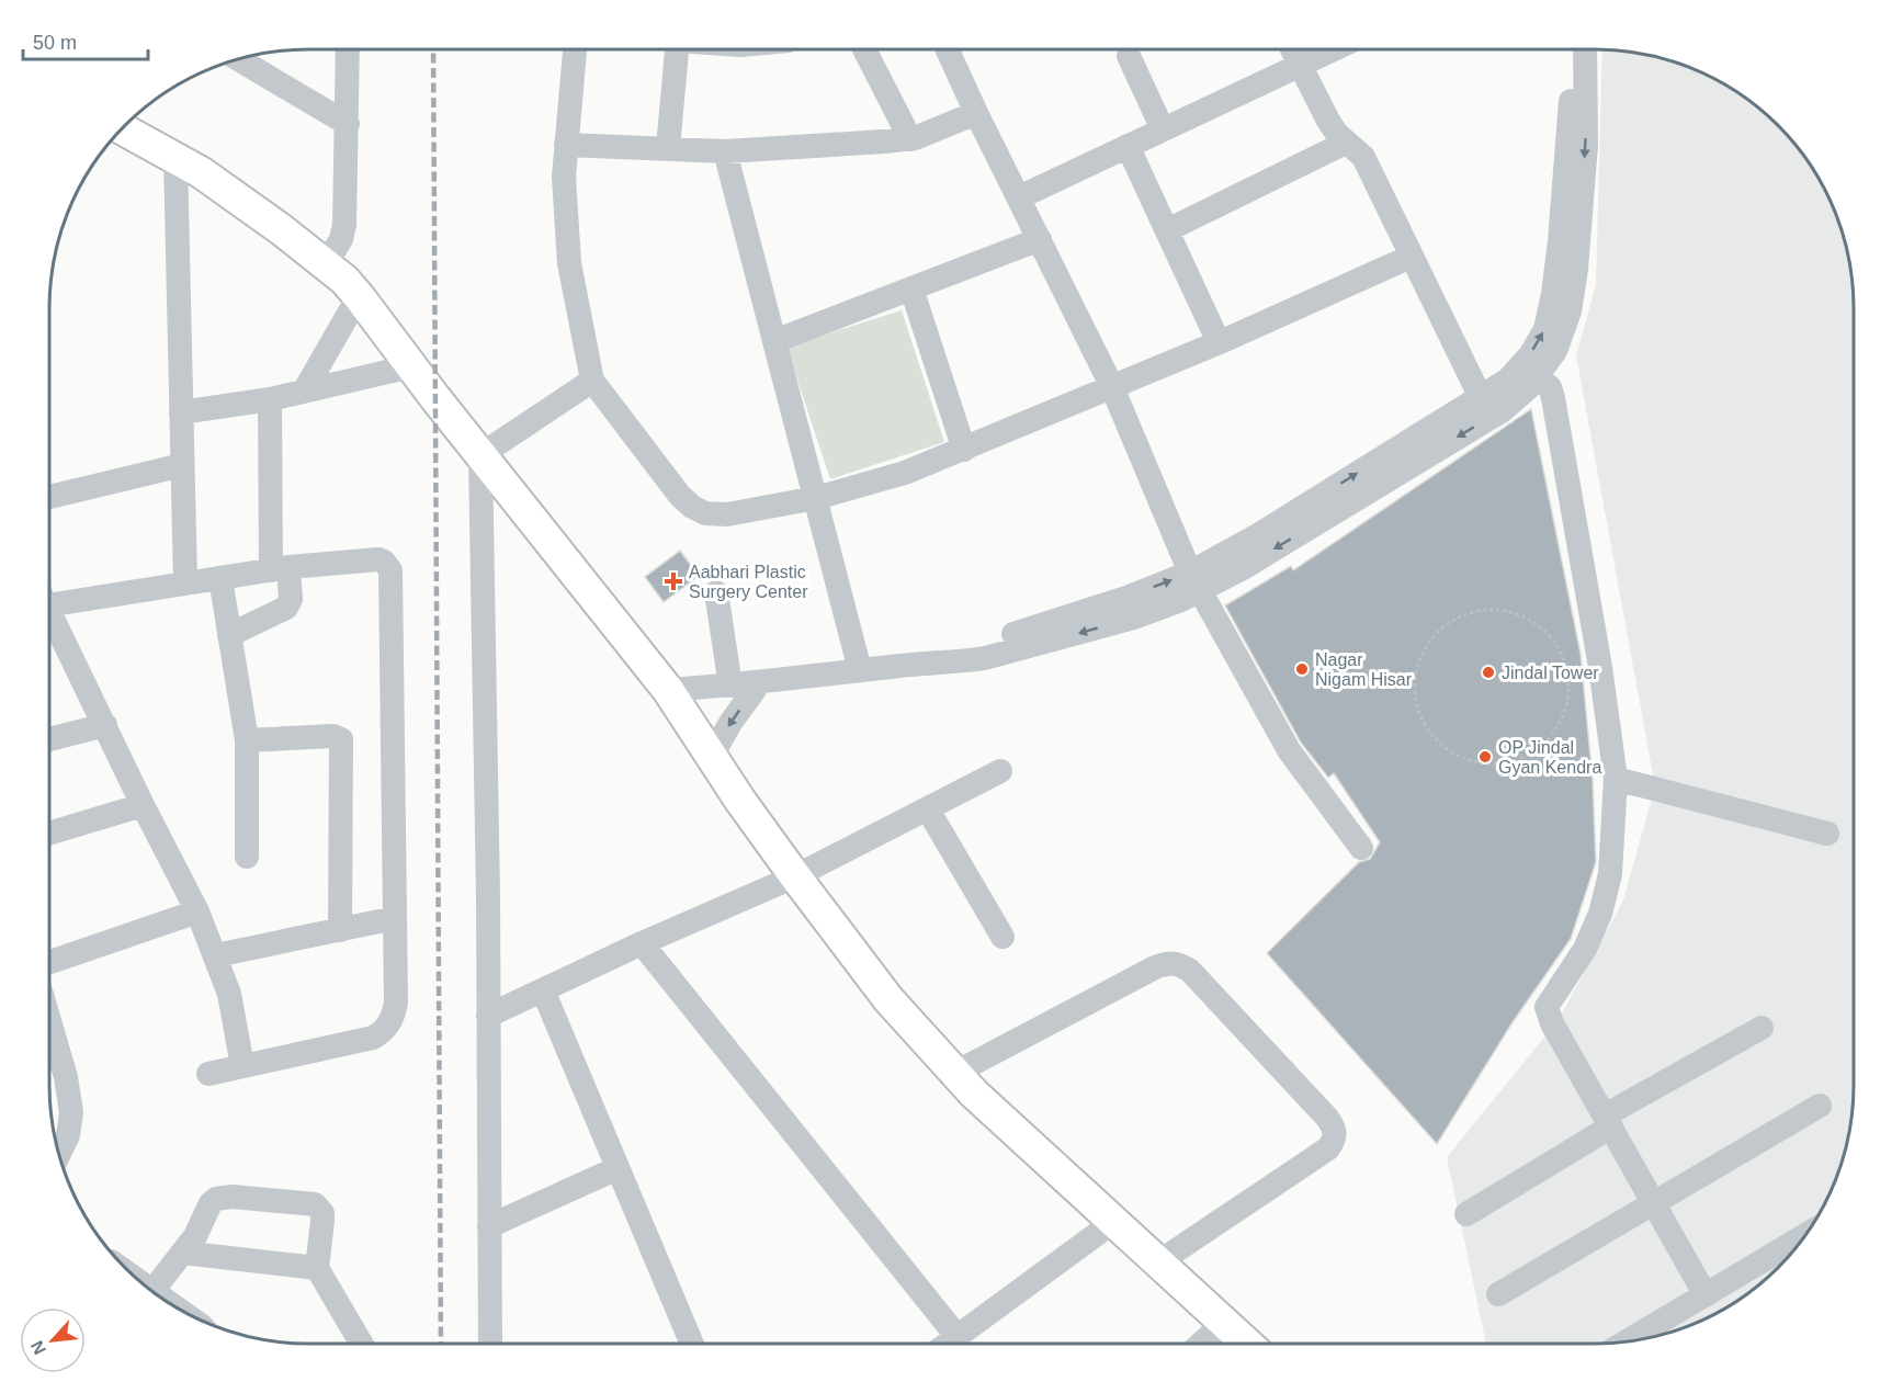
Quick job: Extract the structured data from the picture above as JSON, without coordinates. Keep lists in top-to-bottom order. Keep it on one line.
{"places":{"health":["Aabhari Plastic Surgery Center"],"other":["Nagar Nigam Hisar","Jindal Tower","OP Jindal Gyan Kendra"]},"scale_bar":"50 m","north":"bottom left"}
